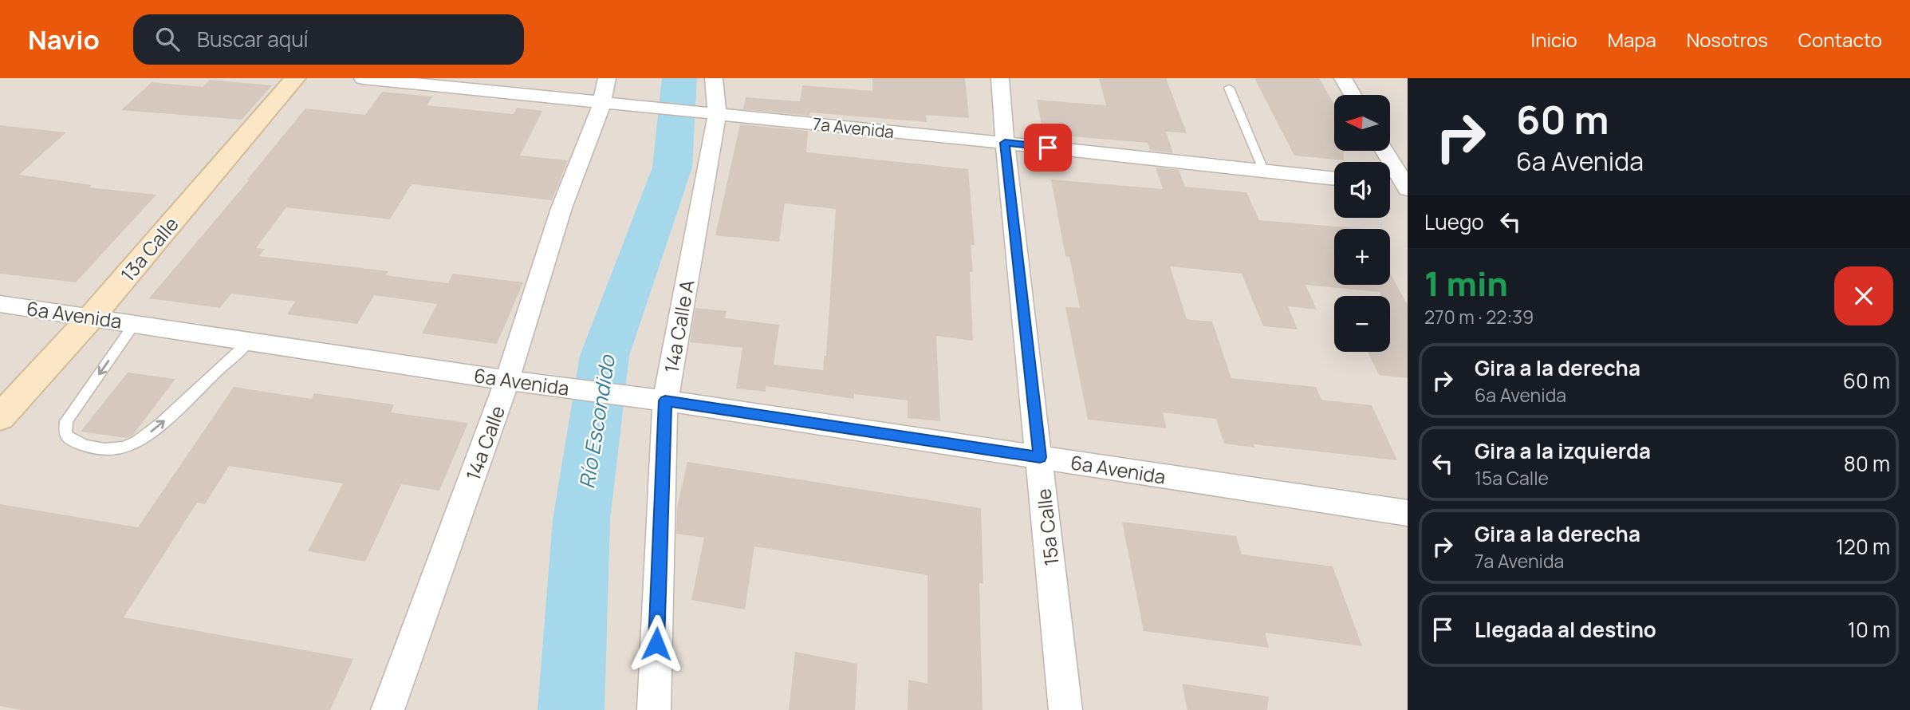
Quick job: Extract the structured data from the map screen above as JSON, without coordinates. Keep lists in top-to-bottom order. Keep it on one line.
{"streets":{"street":["7a Avenida","13a Calle","6a Avenida","14a Calle A","14a Calle","15a Calle"]},"crossings":[["7a Avenida","14a Calle A"],["7a Avenida","14a Calle"],["7a Avenida","15a Calle"],["13a Calle","6a Avenida"],["6a Avenida","14a Calle A"],["6a Avenida","14a Calle"],["6a Avenida","15a Calle"]],"water":["Río Escondido"],"north":"left","page":{"header":"Navio","search":"Buscar aquí","nav":["Inicio","Mapa","Nosotros","Contacto"],"turn":["60 m","6a Avenida"],"map_buttons":["+","−"],"then":"Luego","heading":["1 min","270 m · 22:39"],"list":[{"name":"Gira a la derecha","note":"6a Avenida","value":"60 m"},{"name":"Gira a la izquierda","note":"15a Calle","value":"80 m"},{"name":"Gira a la derecha","note":"7a Avenida","value":"120 m"},{"name":"Llegada al destino","value":"10 m"}]}}
